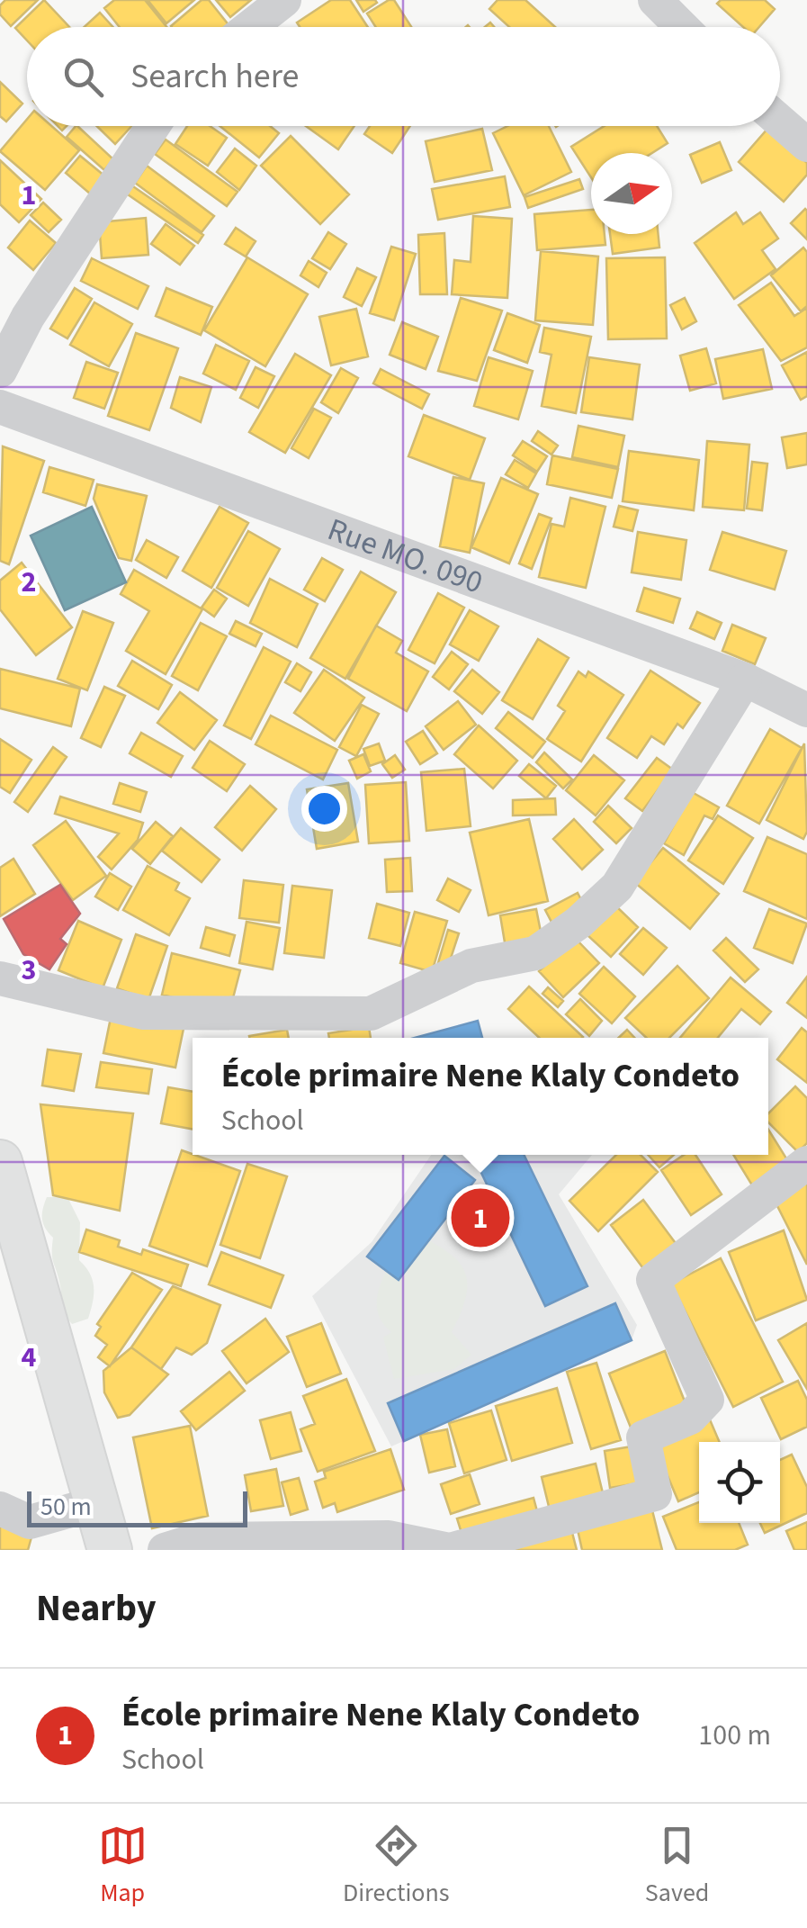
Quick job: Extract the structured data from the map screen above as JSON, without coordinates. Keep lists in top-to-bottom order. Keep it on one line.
{"streets":{"street":["Rue MO. 090"]},"scale_bar":"50 m","north":"right","page":{"search":"Search here","popup":["École primaire Nene Klaly Condeto","School"],"pins":"1","scale":"50 m","heading":"Nearby","list":[{"mark":"1","name":"École primaire Nene Klaly Condeto","note":"School","value":"100 m"}],"nav":["Map","Directions","Saved"]},"grid":{"rows":["1","2","3","4"]}}
